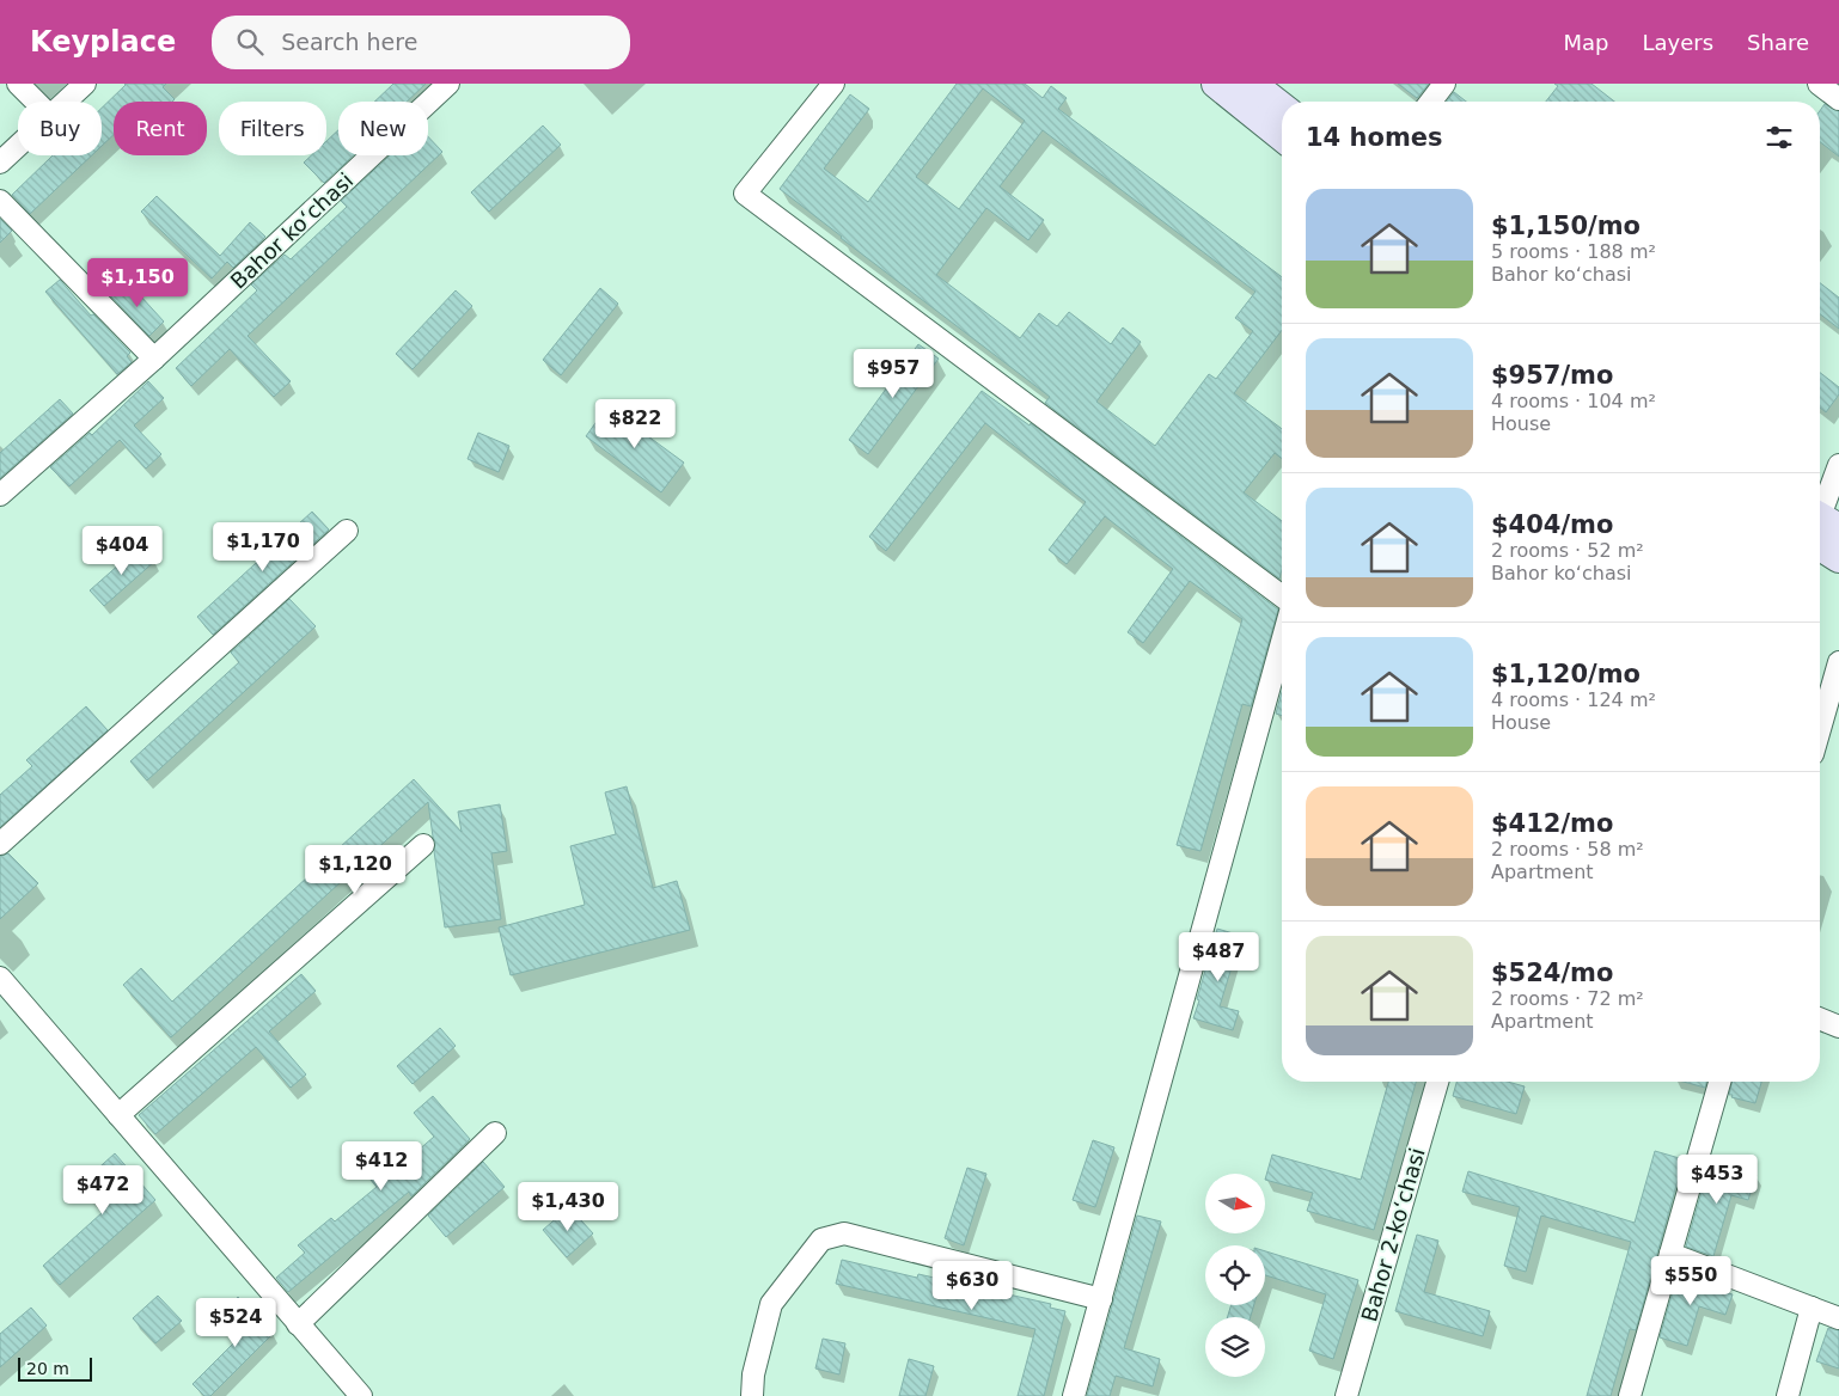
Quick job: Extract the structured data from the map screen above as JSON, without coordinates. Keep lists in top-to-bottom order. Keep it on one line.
{"streets":{"street":["Bahor koʻchasi","Bahor 2-koʻchasi"]},"scale_bar":"20 m","north":"right","page":{"header":"Keyplace","search":"Search here","nav":["Map","Layers","Share"],"chip":["Buy","Rent","Filters","New"],"heading":"14 homes","list":[{"name":"$1,150/mo","note":"5 rooms · 188 m² · Bahor koʻchasi"},{"name":"$957/mo","note":"4 rooms · 104 m² · House"},{"name":"$404/mo","note":"2 rooms · 52 m² · Bahor koʻchasi"},{"name":"$1,120/mo","note":"4 rooms · 124 m² · House"},{"name":"$412/mo","note":"2 rooms · 58 m² · Apartment"},{"name":"$524/mo","note":"2 rooms · 72 m² · Apartment"}],"price":["$1,150","$957","$822","$1,170","$404","$1,120","$487","$412","$453","$472","$1,430","$550","$630","$524"],"scale":"20 m"}}
